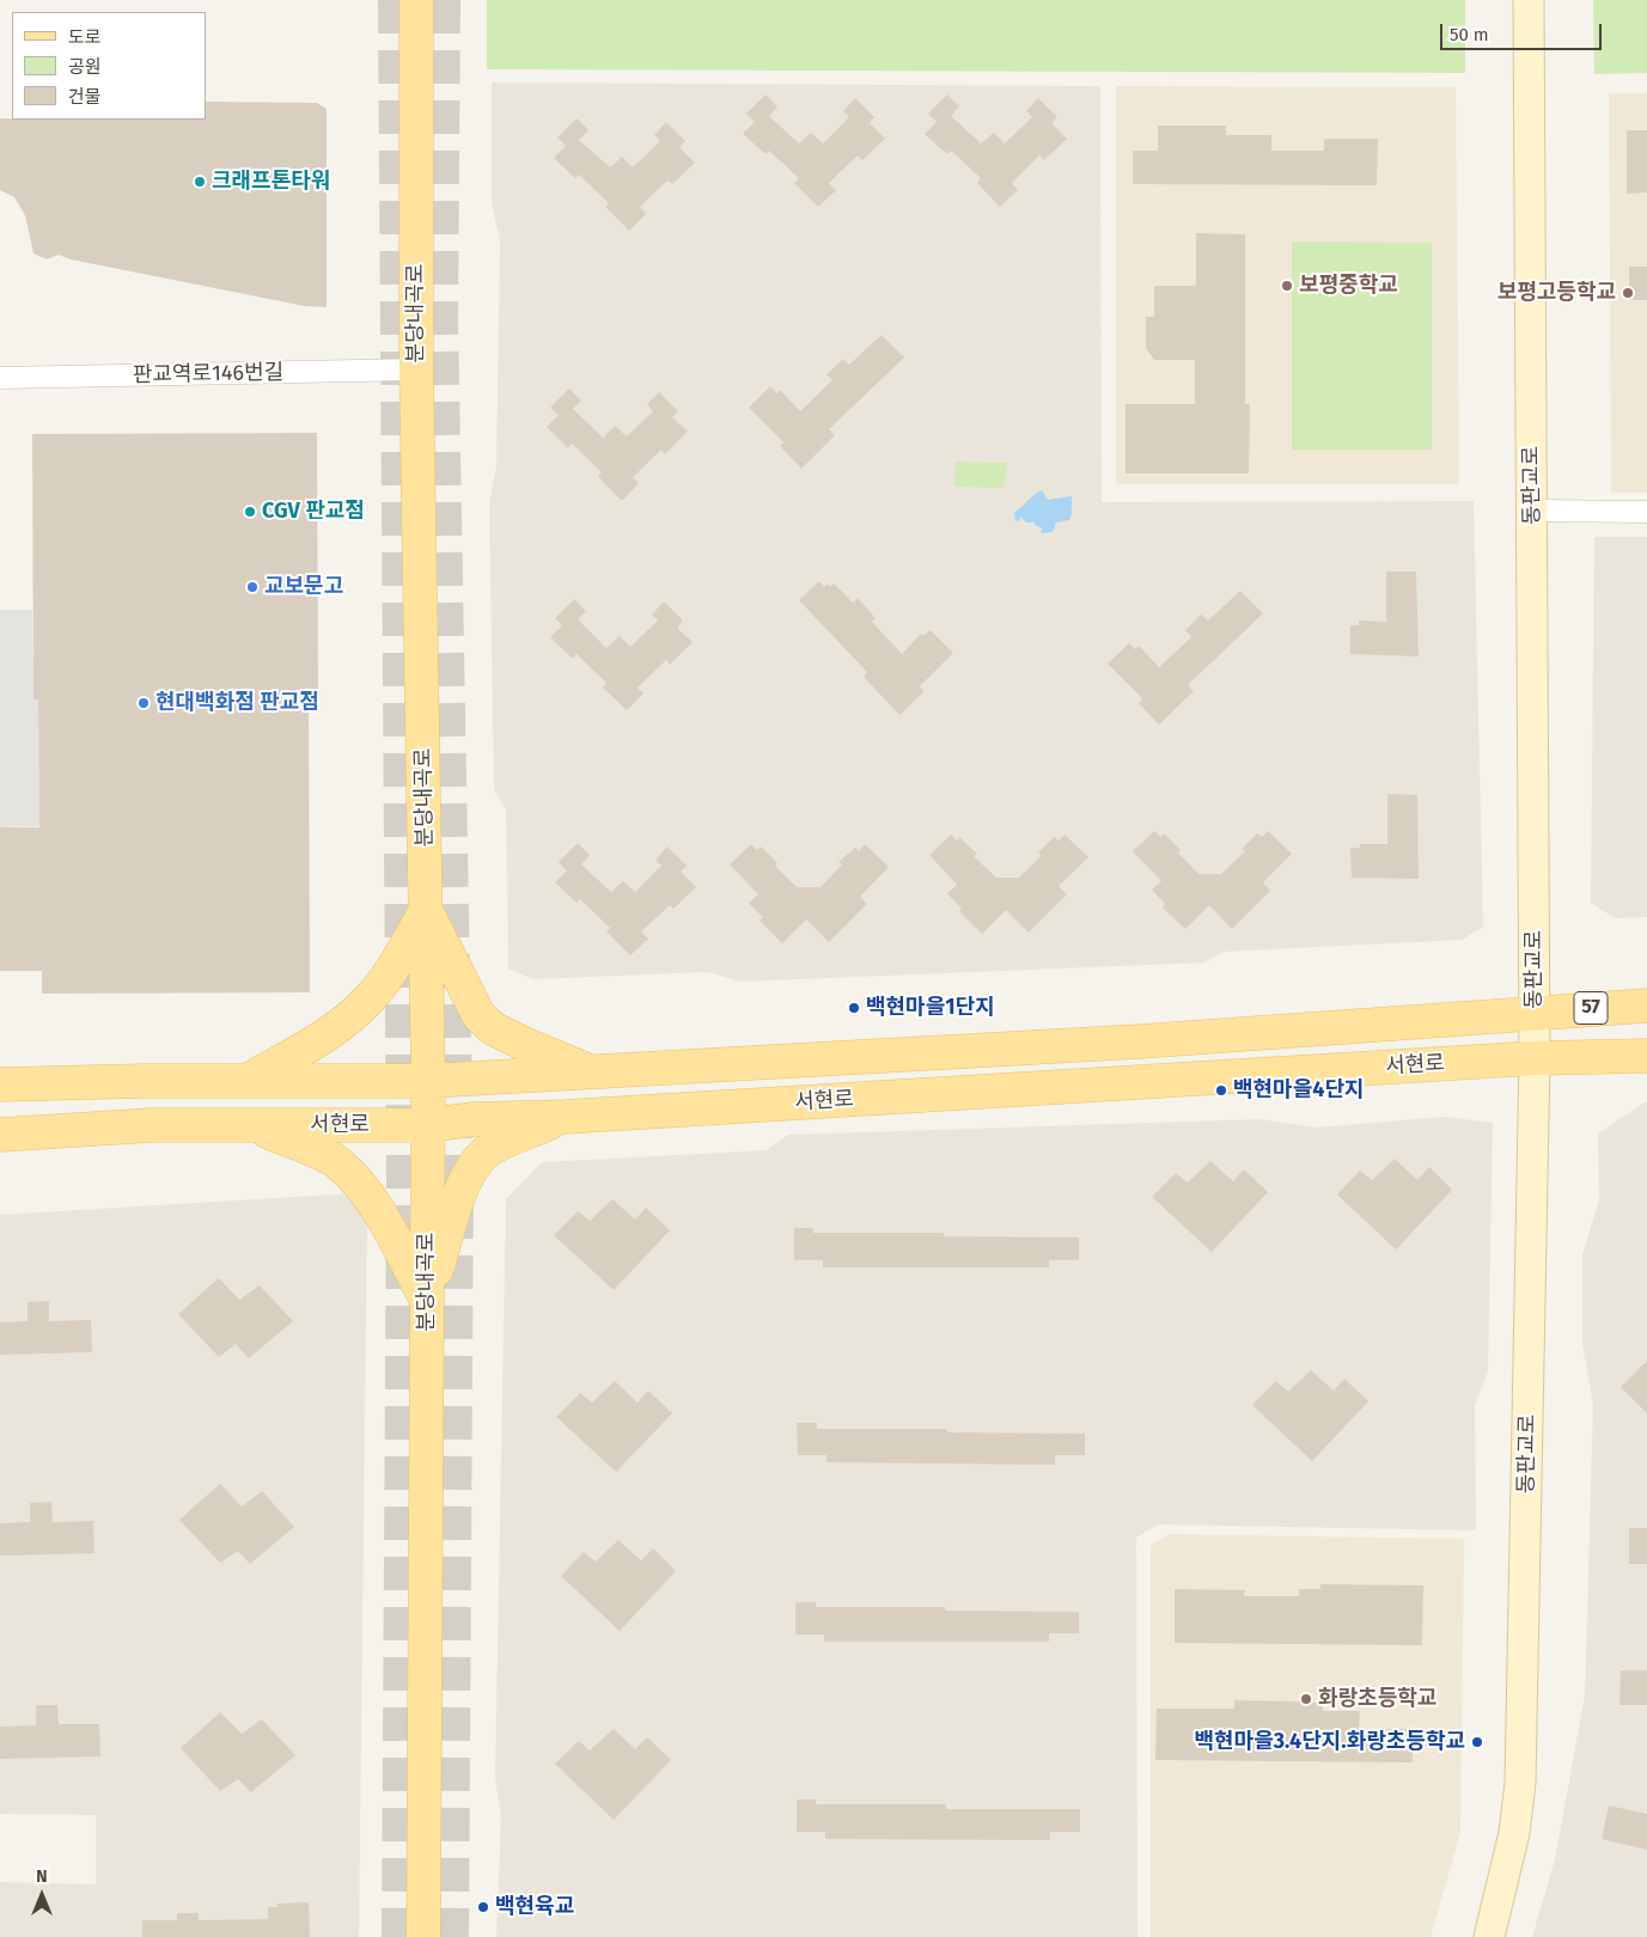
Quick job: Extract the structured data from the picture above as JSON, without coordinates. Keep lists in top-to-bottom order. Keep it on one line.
{"streets":{"main road":["분당내곡로","동판교로","57","서현로"],"street":["판교역로146번길"]},"crossings":[["분당내곡로","판교역로146번길"],["분당내곡로","서현로"],["동판교로","서현로"]],"places":["크래프톤타워","보평중학교","보평고등학교","CGV 판교점","교보문고","현대백화점 판교점","백현마을1단지","백현마을4단지","화랑초등학교","백현마을3.4단지.화랑초등학교","백현육교"],"legend":["도로","공원","건물"],"scale_bar":"50 m","north":"top"}
